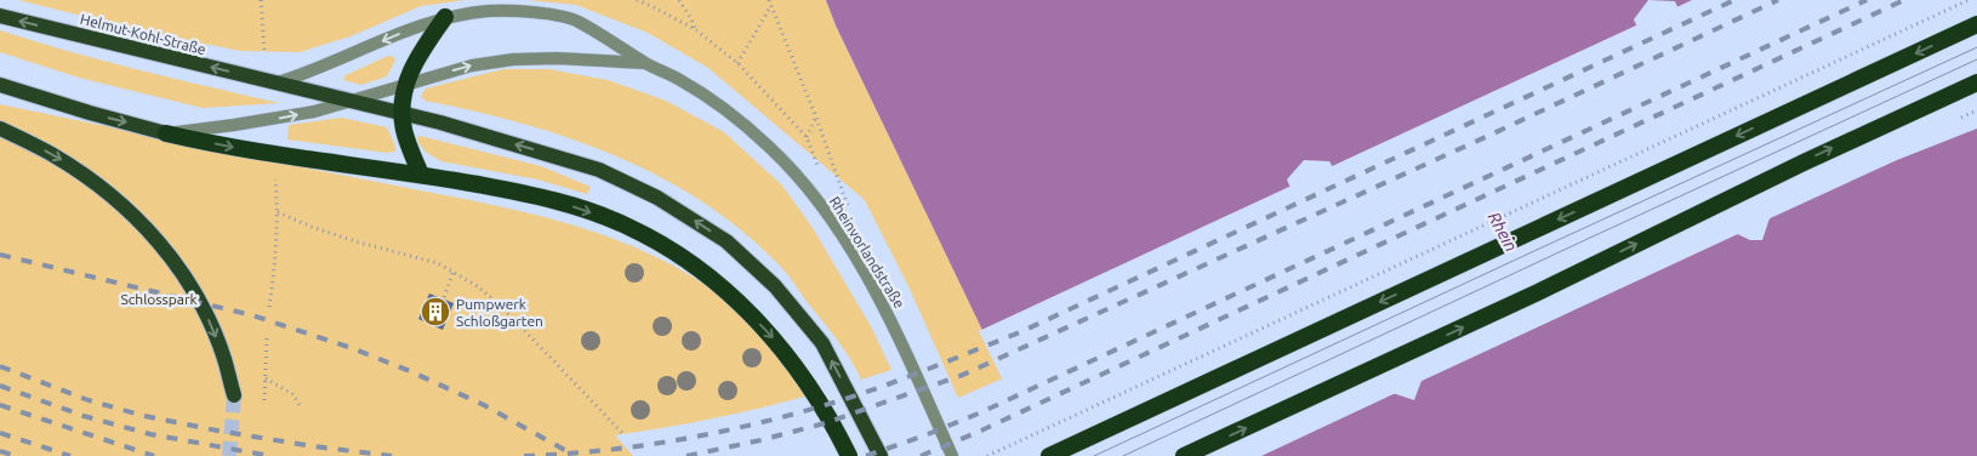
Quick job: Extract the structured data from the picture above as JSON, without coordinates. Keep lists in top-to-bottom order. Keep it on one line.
{"streets":{"main road":["Helmut-Kohl-Straße"],"street":["Rheinvorlandstraße"]},"crossings":[["Helmut-Kohl-Straße","Rheinvorlandstraße"]],"one_way":["Helmut-Kohl-Straße"],"water":["Rhein"],"parks":["Schlosspark"],"places":{"building":["Pumpwerk Schloßgarten"]}}
